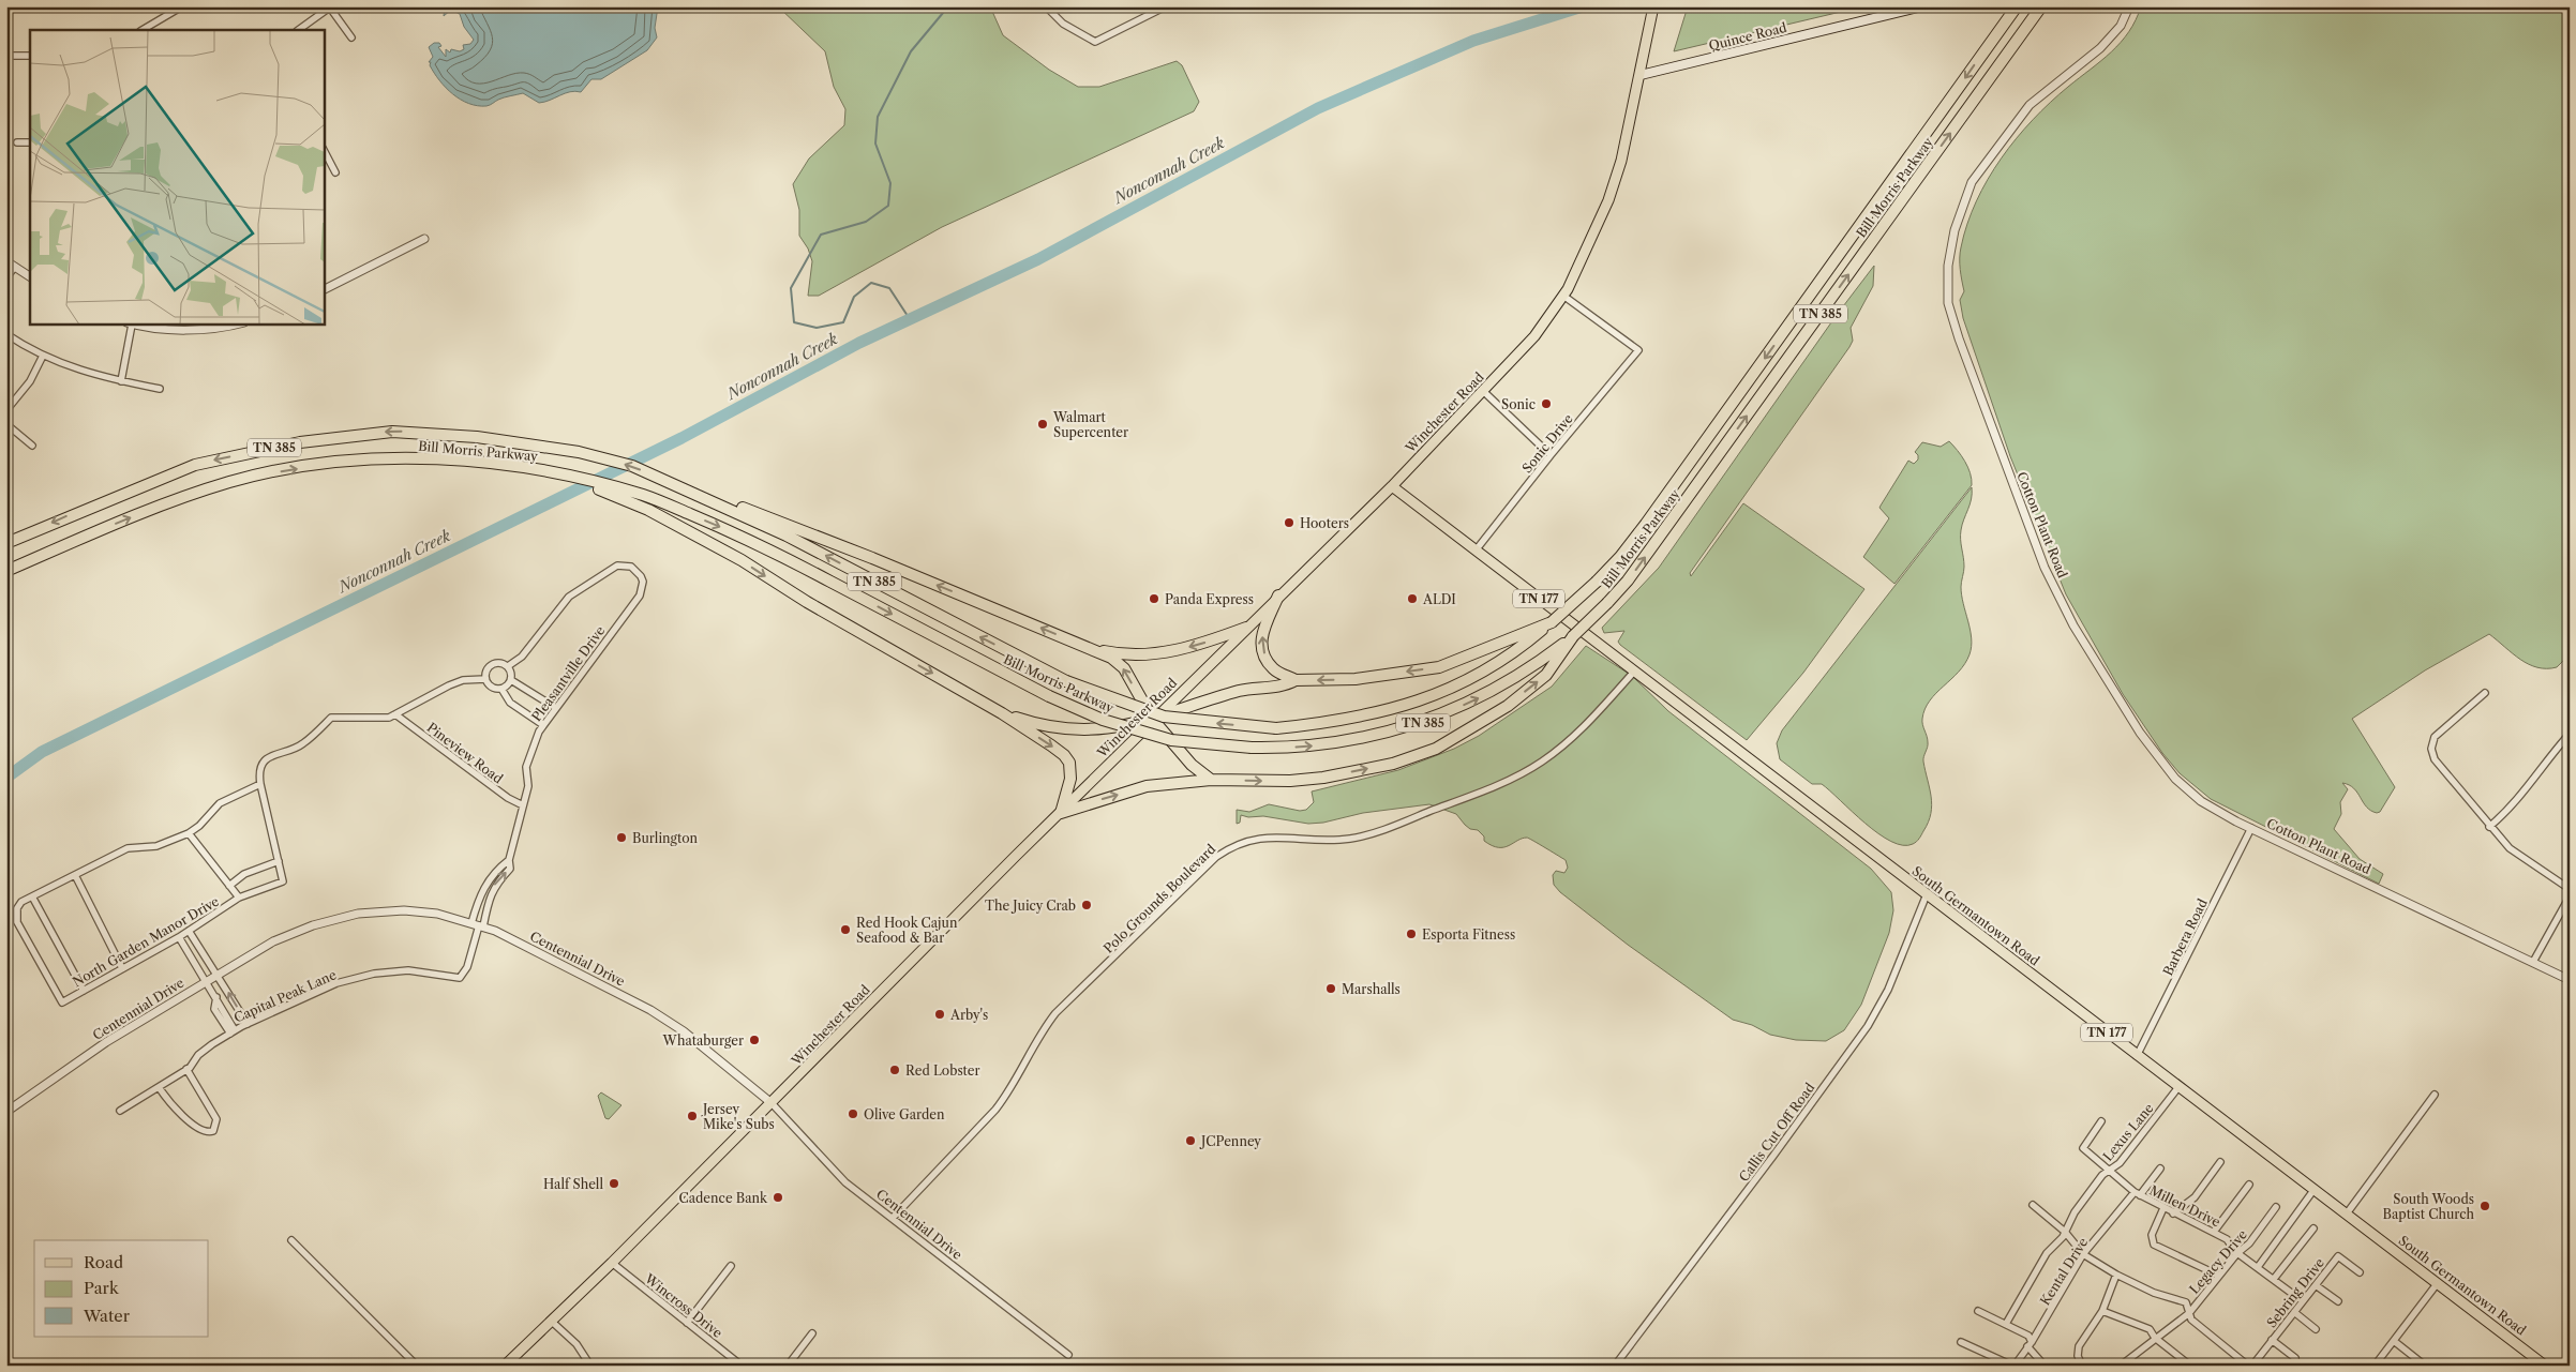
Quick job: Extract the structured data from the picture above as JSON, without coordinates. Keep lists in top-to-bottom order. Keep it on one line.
{"streets":{"highway":["Bill Morris Parkway","TN 385"],"main road":["Quince Road","Winchester Road","TN 177","South Germantown Road"],"street":["Sonic Drive","Cotton Plant Road","Pleasantville Drive","Pineview Road","Polo Grounds Boulevard","Barbera Road","North Garden Manor Drive","Centennial Drive","Capital Peak Lane","Callis Cut Off Road","Lexus Lane","Millen Drive","Legacy Drive","Kental Drive","Sebring Drive","Wincross Drive"]},"crossings":[["Quince Road","Winchester Road"],["Winchester Road","Sonic Drive"],["Winchester Road","South Germantown Road"],["Winchester Road","Centennial Drive"],["Winchester Road","Wincross Drive"],["Sonic Drive","South Germantown Road"],["Cotton Plant Road","Barbera Road"],["Pleasantville Drive","Pineview Road"],["Pleasantville Drive","Centennial Drive"],["Pleasantville Drive","Capital Peak Lane"],["Polo Grounds Boulevard","South Germantown Road"],["Polo Grounds Boulevard","Centennial Drive"],["South Germantown Road","Barbera Road"],["South Germantown Road","Callis Cut Off Road"],["South Germantown Road","Lexus Lane"],["Centennial Drive","Capital Peak Lane"],["Lexus Lane","Millen Drive"],["Millen Drive","Legacy Drive"],["Millen Drive","Kental Drive"],["Millen Drive","Sebring Drive"]],"water":["Nonconnah Creek"],"places":["Sonic","Walmart Supercenter","Hooters","Panda Express","ALDI","Burlington","The Juicy Crab","Red Hook Cajun Seafood & Bar","Esporta Fitness","Marshalls","Arby's","Whataburger","Red Lobster","Olive Garden","Jersey Mike's Subs","JCPenney","Half Shell","Cadence Bank","South Woods Baptist Church"],"legend":["Road","Park","Water"]}
